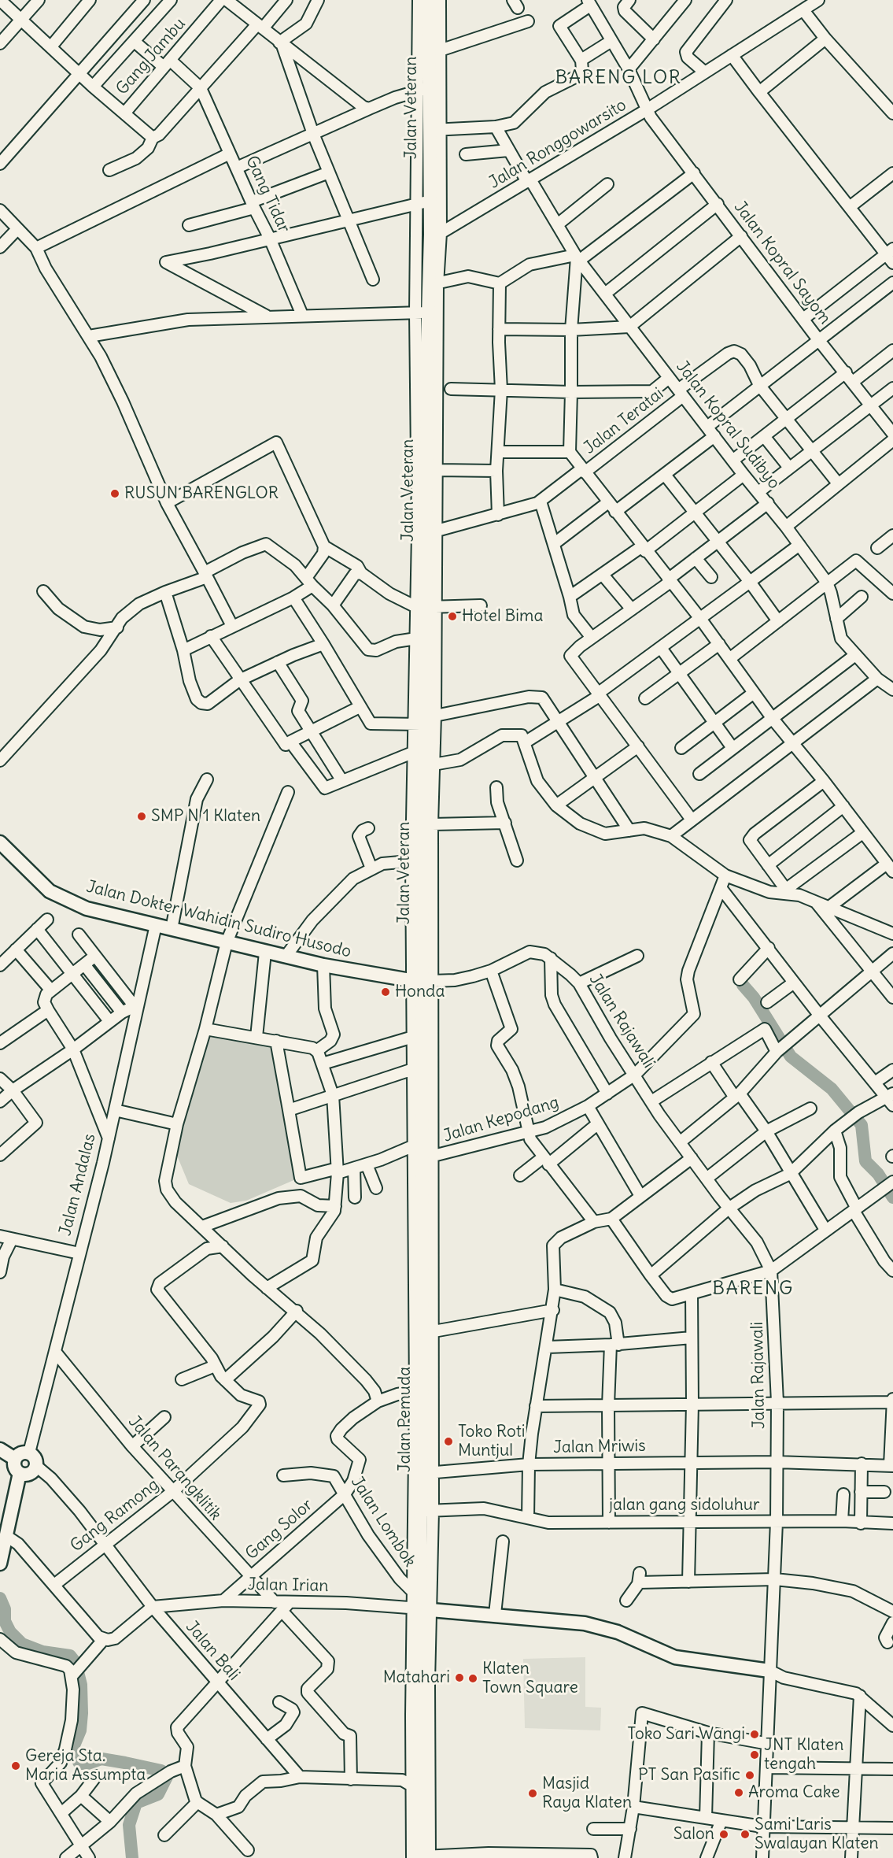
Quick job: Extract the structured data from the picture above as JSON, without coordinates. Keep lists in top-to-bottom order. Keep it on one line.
{"streets":{"main road":["Jalan Veteran","Jalan Dokter Wahidin Sudiro Husodo","Jalan Pemuda"],"street":["Gang Jambu","Jalan Ronggowarsito","Gang Tidar","Jalan Kopral Sayom","Jalan Teratai","Jalan Kopral Sudibyo","Jalan Rajawali","Jalan Kepodang","Jalan Andalas","Jalan Mriwis","Jalan Parangklitik","jalan gang sidoluhur","Gang Ramong","Jalan Lombok","Gang Solor","Jalan Irian","Jalan Bali"]},"crossings":[["Jalan Veteran","Jalan Ronggowarsito"],["Jalan Veteran","Jalan Dokter Wahidin Sudiro Husodo"],["Jalan Veteran","Jalan Rajawali"],["Jalan Veteran","Jalan Pemuda"],["Jalan Ronggowarsito","Jalan Kopral Sayom"],["Jalan Ronggowarsito","Jalan Kopral Sudibyo"],["Jalan Teratai","Jalan Kopral Sudibyo"],["Jalan Dokter Wahidin Sudiro Husodo","Jalan Rajawali"],["Jalan Dokter Wahidin Sudiro Husodo","Jalan Andalas"],["Jalan Dokter Wahidin Sudiro Husodo","Jalan Pemuda"],["Jalan Rajawali","Jalan Kepodang"],["Jalan Rajawali","Jalan Pemuda"],["Jalan Rajawali","Jalan Mriwis"],["Jalan Rajawali","jalan gang sidoluhur"],["Jalan Kepodang","Jalan Pemuda"],["Jalan Andalas","Jalan Parangklitik"],["Jalan Andalas","Jalan Bali"],["Jalan Pemuda","Jalan Mriwis"],["Jalan Pemuda","jalan gang sidoluhur"],["Jalan Pemuda","Jalan Irian"],["Jalan Parangklitik","Gang Ramong"],["Jalan Parangklitik","Gang Solor"],["Jalan Parangklitik","Jalan Irian"],["Gang Ramong","Jalan Bali"],["Jalan Lombok","Gang Solor"],["Gang Solor","Jalan Irian"],["Jalan Irian","Jalan Bali"]],"districts":["BARENG LOR","BARENG"],"places":["RUSUN BARENGLOR","Hotel Bima","SMP N 1 Klaten","Honda","Toko Roti Muntjul","Matahari","Klaten Town Square","Toko Sari Wangi","JNT Klaten tengah","Gereja Sta. Maria Assumpta","PT San Pasific","Aroma Cake","Masjid Raya Klaten","Salon","Sami Laris Swalayan Klaten"]}
